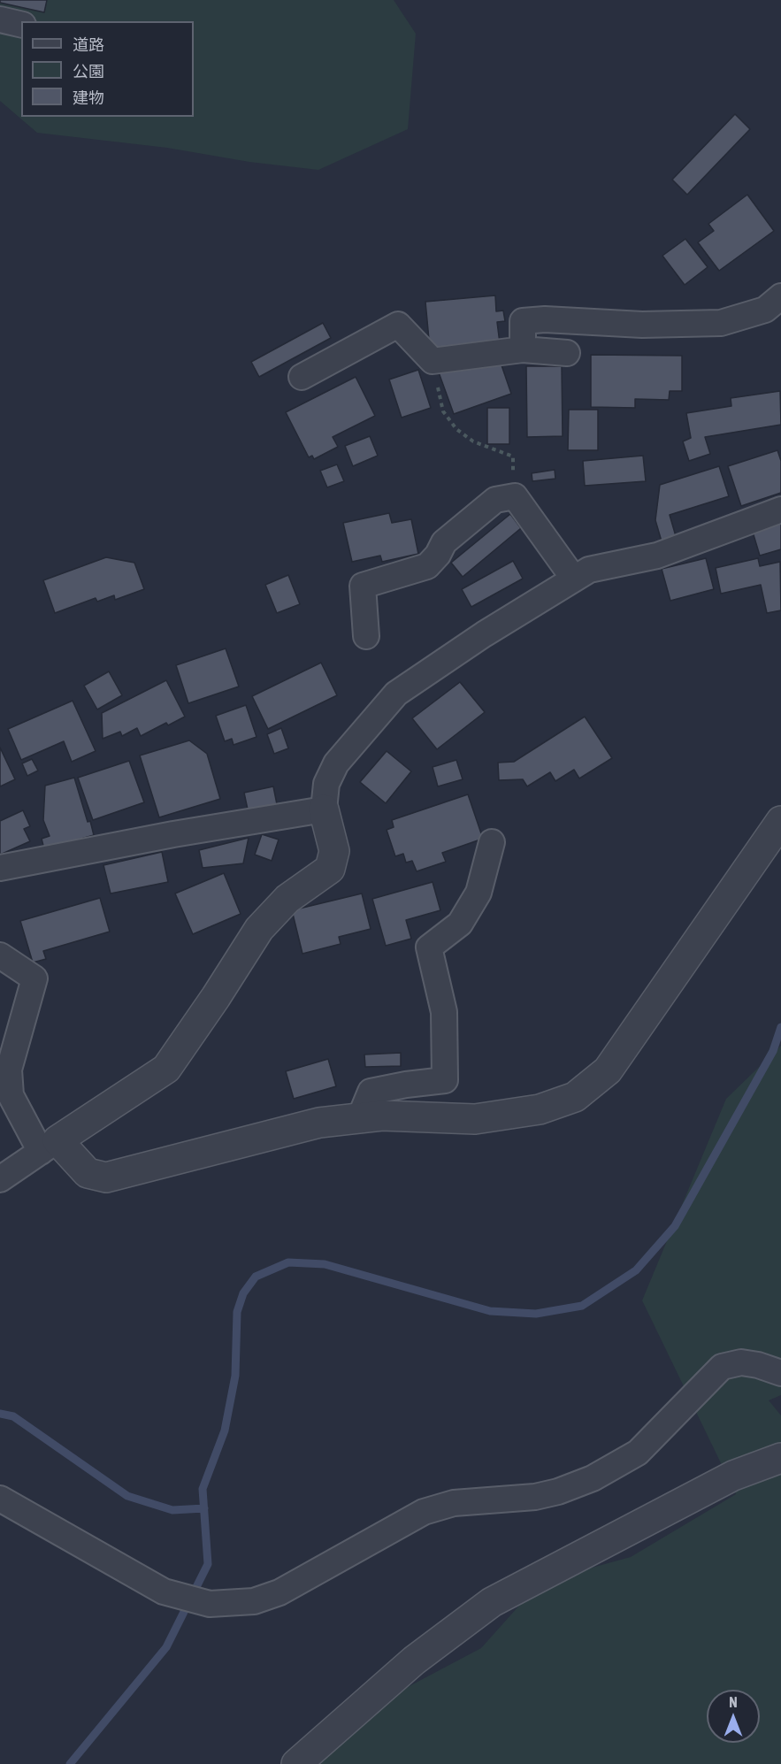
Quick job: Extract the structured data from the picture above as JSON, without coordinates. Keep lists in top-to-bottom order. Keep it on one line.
{"legend":["道路","公園","建物"],"north":"top"}
